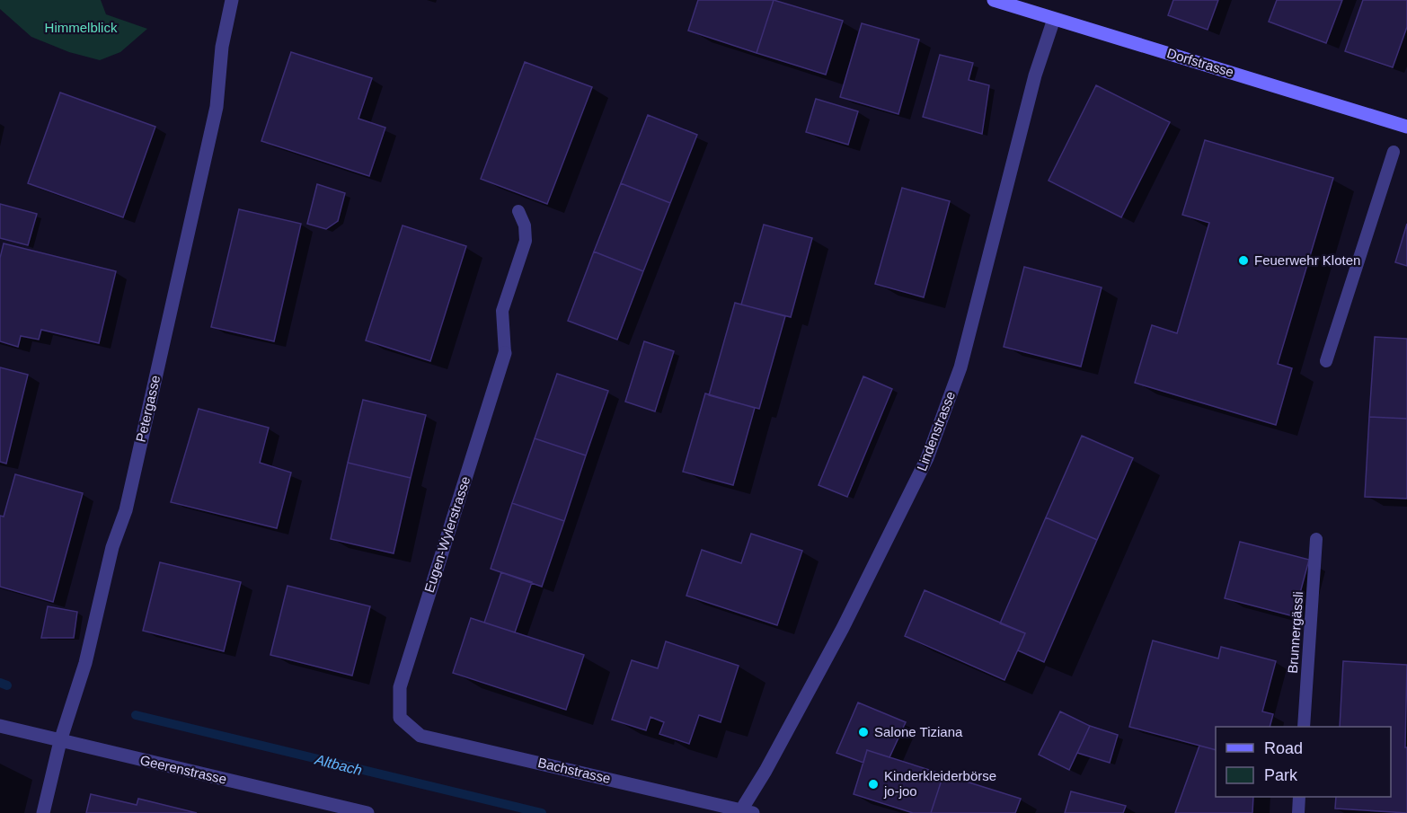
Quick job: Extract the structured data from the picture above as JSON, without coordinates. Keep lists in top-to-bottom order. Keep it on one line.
{"streets":{"main road":["Dorfstrasse"],"street":["Petergasse","Lindenstrasse","Eugen-Wylerstrasse","Geerenstrasse","Bachstrasse"],"lane":["Brunnergässli"]},"crossings":[["Dorfstrasse","Lindenstrasse"],["Petergasse","Geerenstrasse"],["Lindenstrasse","Bachstrasse"],["Eugen-Wylerstrasse","Bachstrasse"]],"water":["Altbach"],"parks":["Himmelblick"],"places":["Feuerwehr Kloten","Salone Tiziana","Kinderkleiderbörse jo-joo"],"legend":["Road","Park"]}
